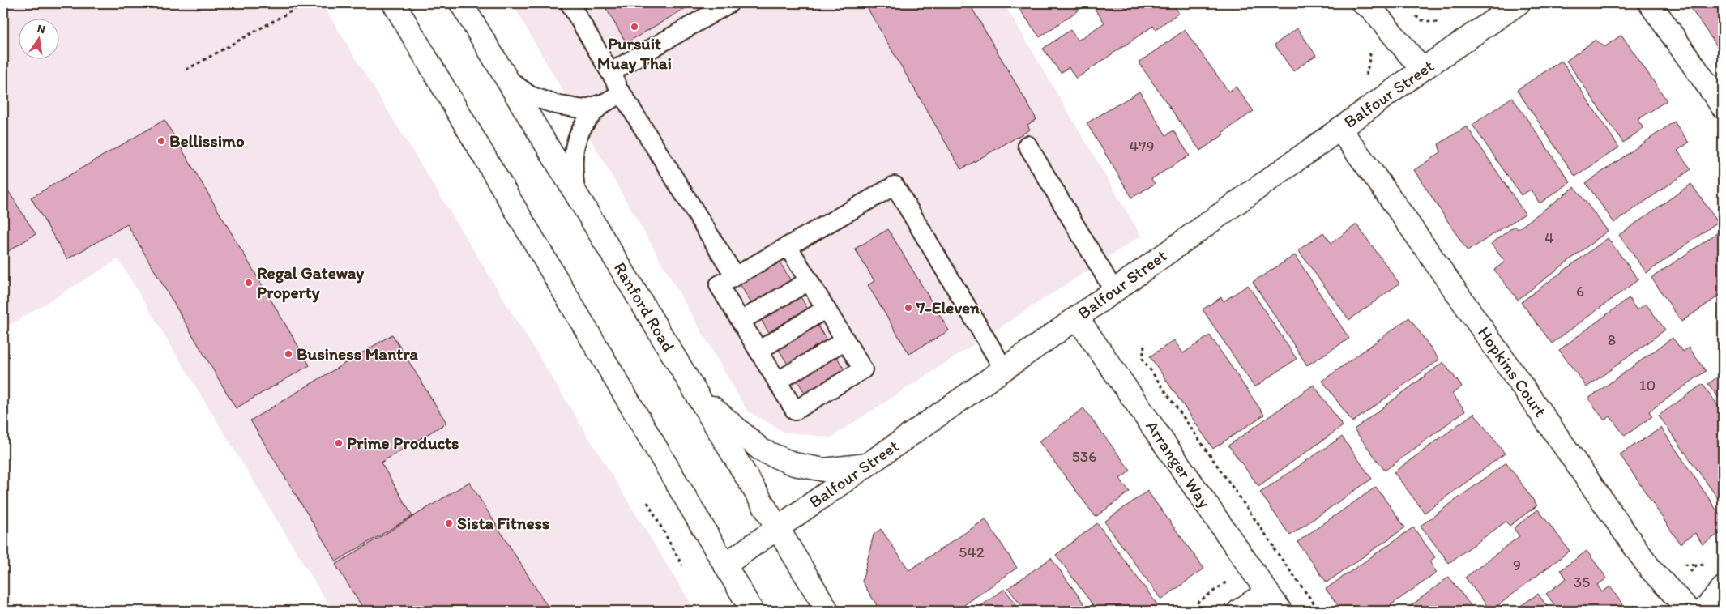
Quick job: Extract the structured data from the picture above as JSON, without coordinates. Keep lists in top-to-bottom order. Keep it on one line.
{"streets":{"street":["Balfour Street","Ranford Road","Hopkins Court","Arranger Way"]},"crossings":[["Balfour Street","Ranford Road"],["Balfour Street","Hopkins Court"],["Balfour Street","Arranger Way"]],"places":["Pursuit Muay Thai","Bellissimo","Regal Gateway Property","7-Eleven","Business Mantra","Prime Products","Sista Fitness"],"house_numbers":["479","4","6","8","10","536","542","9","35"],"north":"top"}
